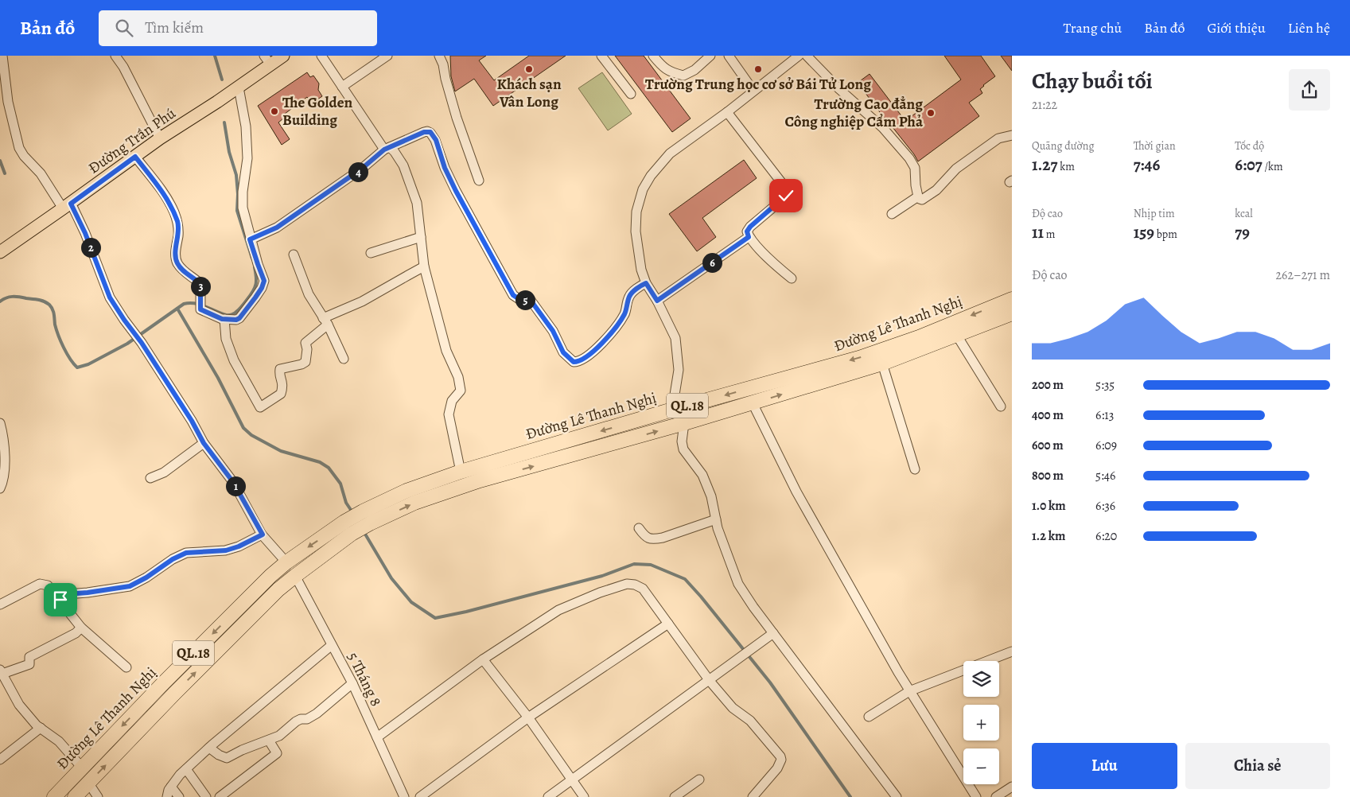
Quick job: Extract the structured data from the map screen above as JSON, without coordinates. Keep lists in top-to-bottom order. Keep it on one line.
{"streets":{"highway":["Đường Lê Thanh Nghị","QL.18"],"main road":["Đường Trần Phú"],"street":["5 Tháng 8"]},"crossings":[["Đường Lê Thanh Nghị","QL.18"],["QL.18","5 Tháng 8"]],"places":["Khách sạn Vân Long","Trường Trung học cơ sở Bái Tử Long","The Golden Building","Trường Cao đẳng Công nghiệp Cẩm Phả"],"page":{"header":"Bản đồ","search":"Tìm kiếm","nav":["Trang chủ","Bản đồ","Giới thiệu","Liên hệ"],"heading":["Chạy buổi tối","21:22"],"stats":[["Quãng đường","1.27 km"],["Thời gian","7:46"],["Tốc độ","6:07 /km"],["Độ cao","11 m"],["Nhịp tim","159 bpm"],["kcal","79"]],"pins":["4","2","6","3","5","1"],"chart":["Độ cao","262–271 m"],"list":[{"name":"200 m","note":"5:35"},{"name":"400 m","note":"6:13"},{"name":"600 m","note":"6:09"},{"name":"800 m","note":"5:46"},{"name":"1.0 km","note":"6:36"},{"name":"1.2 km","note":"6:20"}],"map_buttons":["+","−"],"buttons":["Lưu","Chia sẻ"]}}
